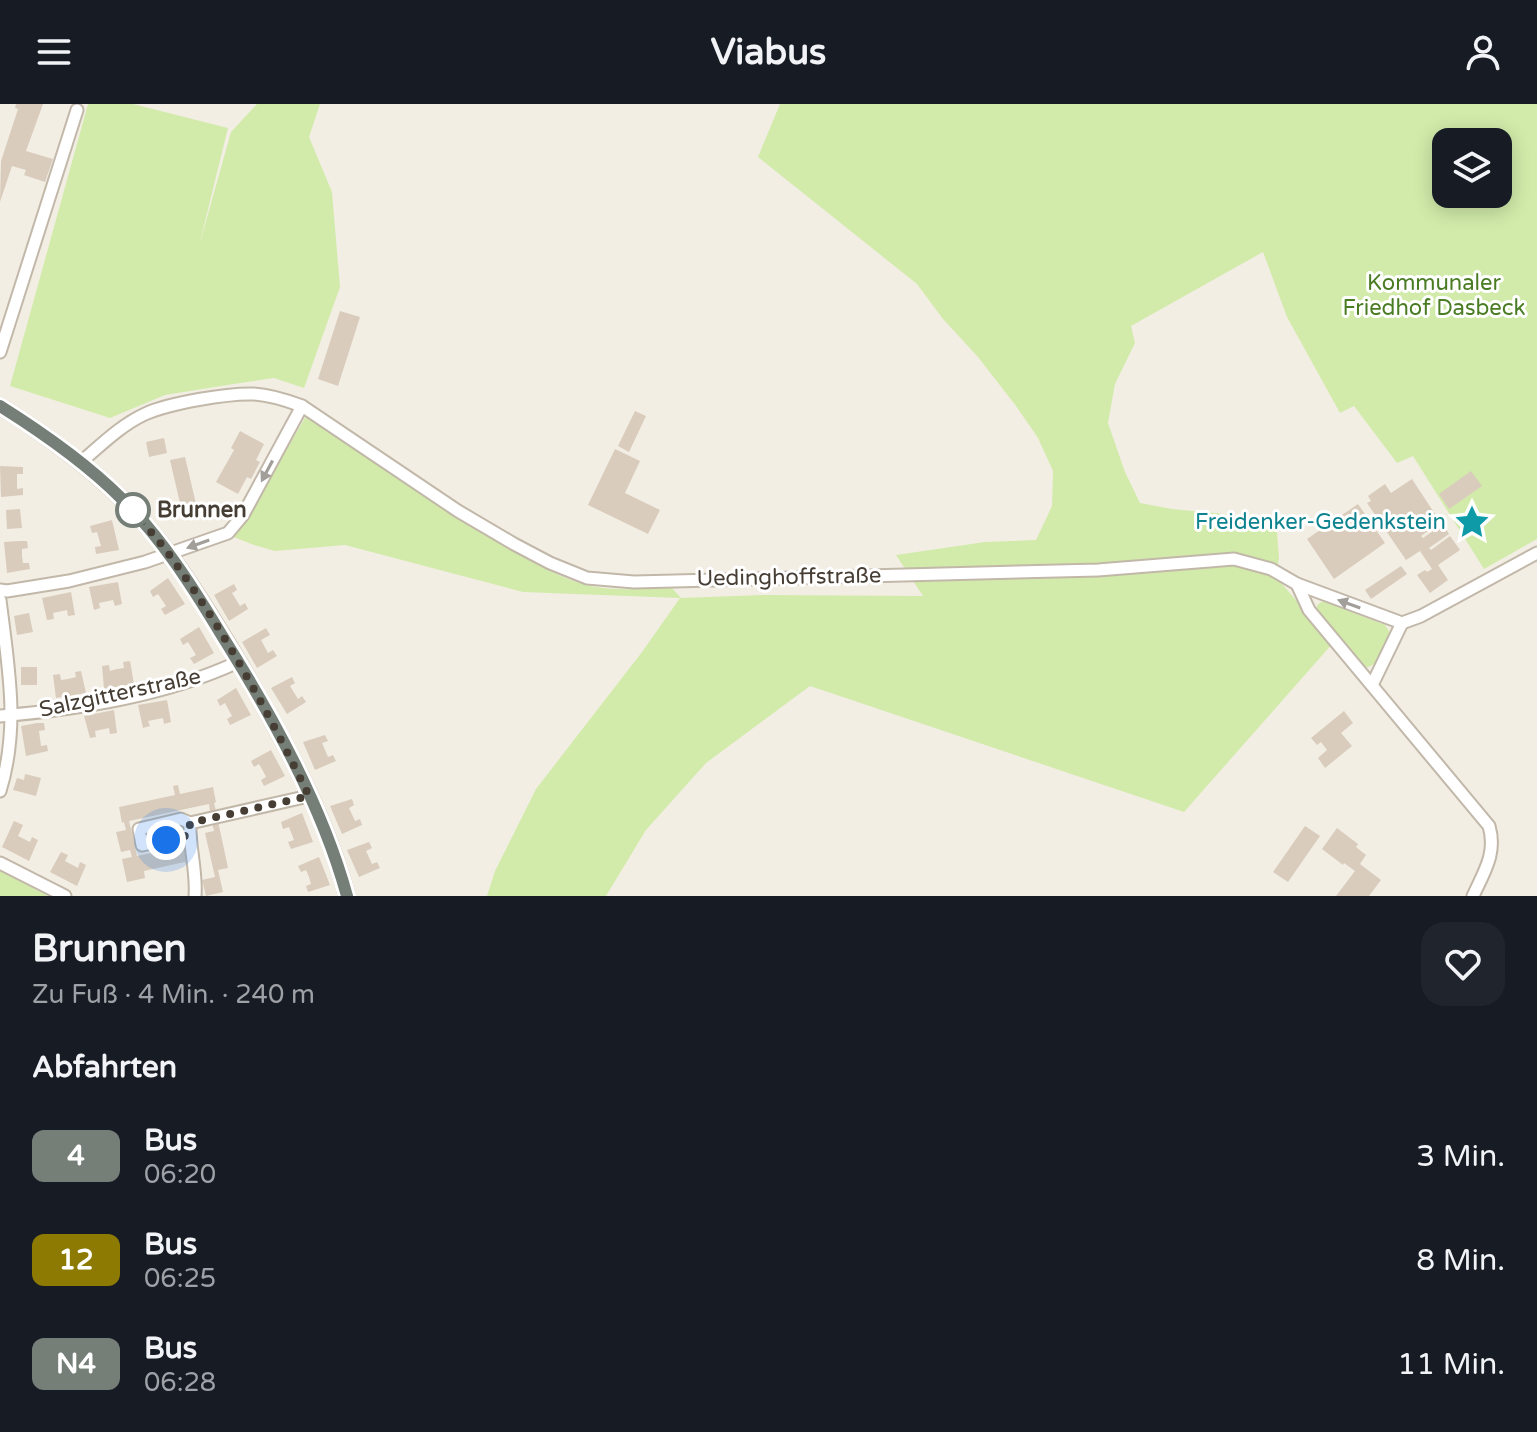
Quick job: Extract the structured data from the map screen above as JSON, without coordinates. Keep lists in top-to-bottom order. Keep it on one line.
{"streets":{"street":["Uedinghoffstraße","Salzgitterstraße"]},"parks":["Kommunaler Friedhof Dasbeck"],"places":{"other":["Brunnen"],"place":["Freidenker-Gedenkstein"]},"lines":["bus line 4"],"page":{"header":"Viabus","heading":[["Brunnen","Zu Fuß · 4 Min. · 240 m"],"Abfahrten"],"list":[{"mark":"4","name":"Bus","note":"06:20","value":"3 Min."},{"mark":"12","name":"Bus","note":"06:25","value":"8 Min."},{"mark":"N4","name":"Bus","note":"06:28","value":"11 Min."}]}}
